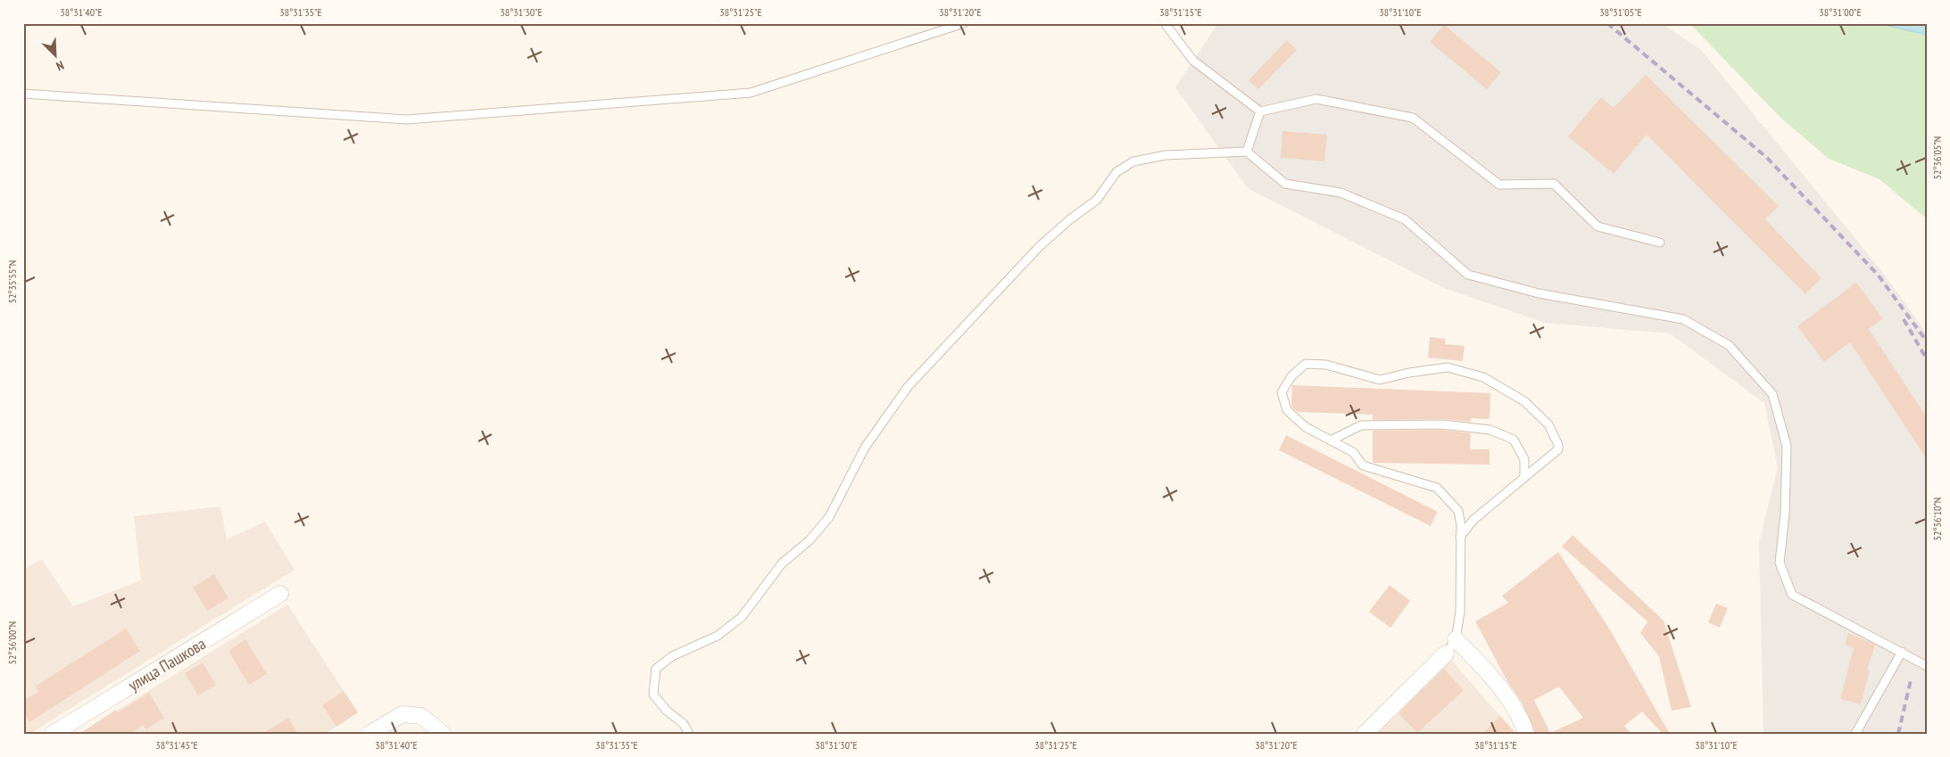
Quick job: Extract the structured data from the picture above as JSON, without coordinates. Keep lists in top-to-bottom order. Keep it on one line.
{"streets":{"street":["улица Пашкова"]},"north":"bottom right","coordinates":["38°31'40\"E","38°31'35\"E","38°31'30\"E","38°31'25\"E","38°31'20\"E","38°31'15\"E","38°31'10\"E","38°31'05\"E","38°31'00\"E","52°36'05\"N","52°35'55\"N","52°36'10\"N","52°36'00\"N","38°31'45\"E"]}
